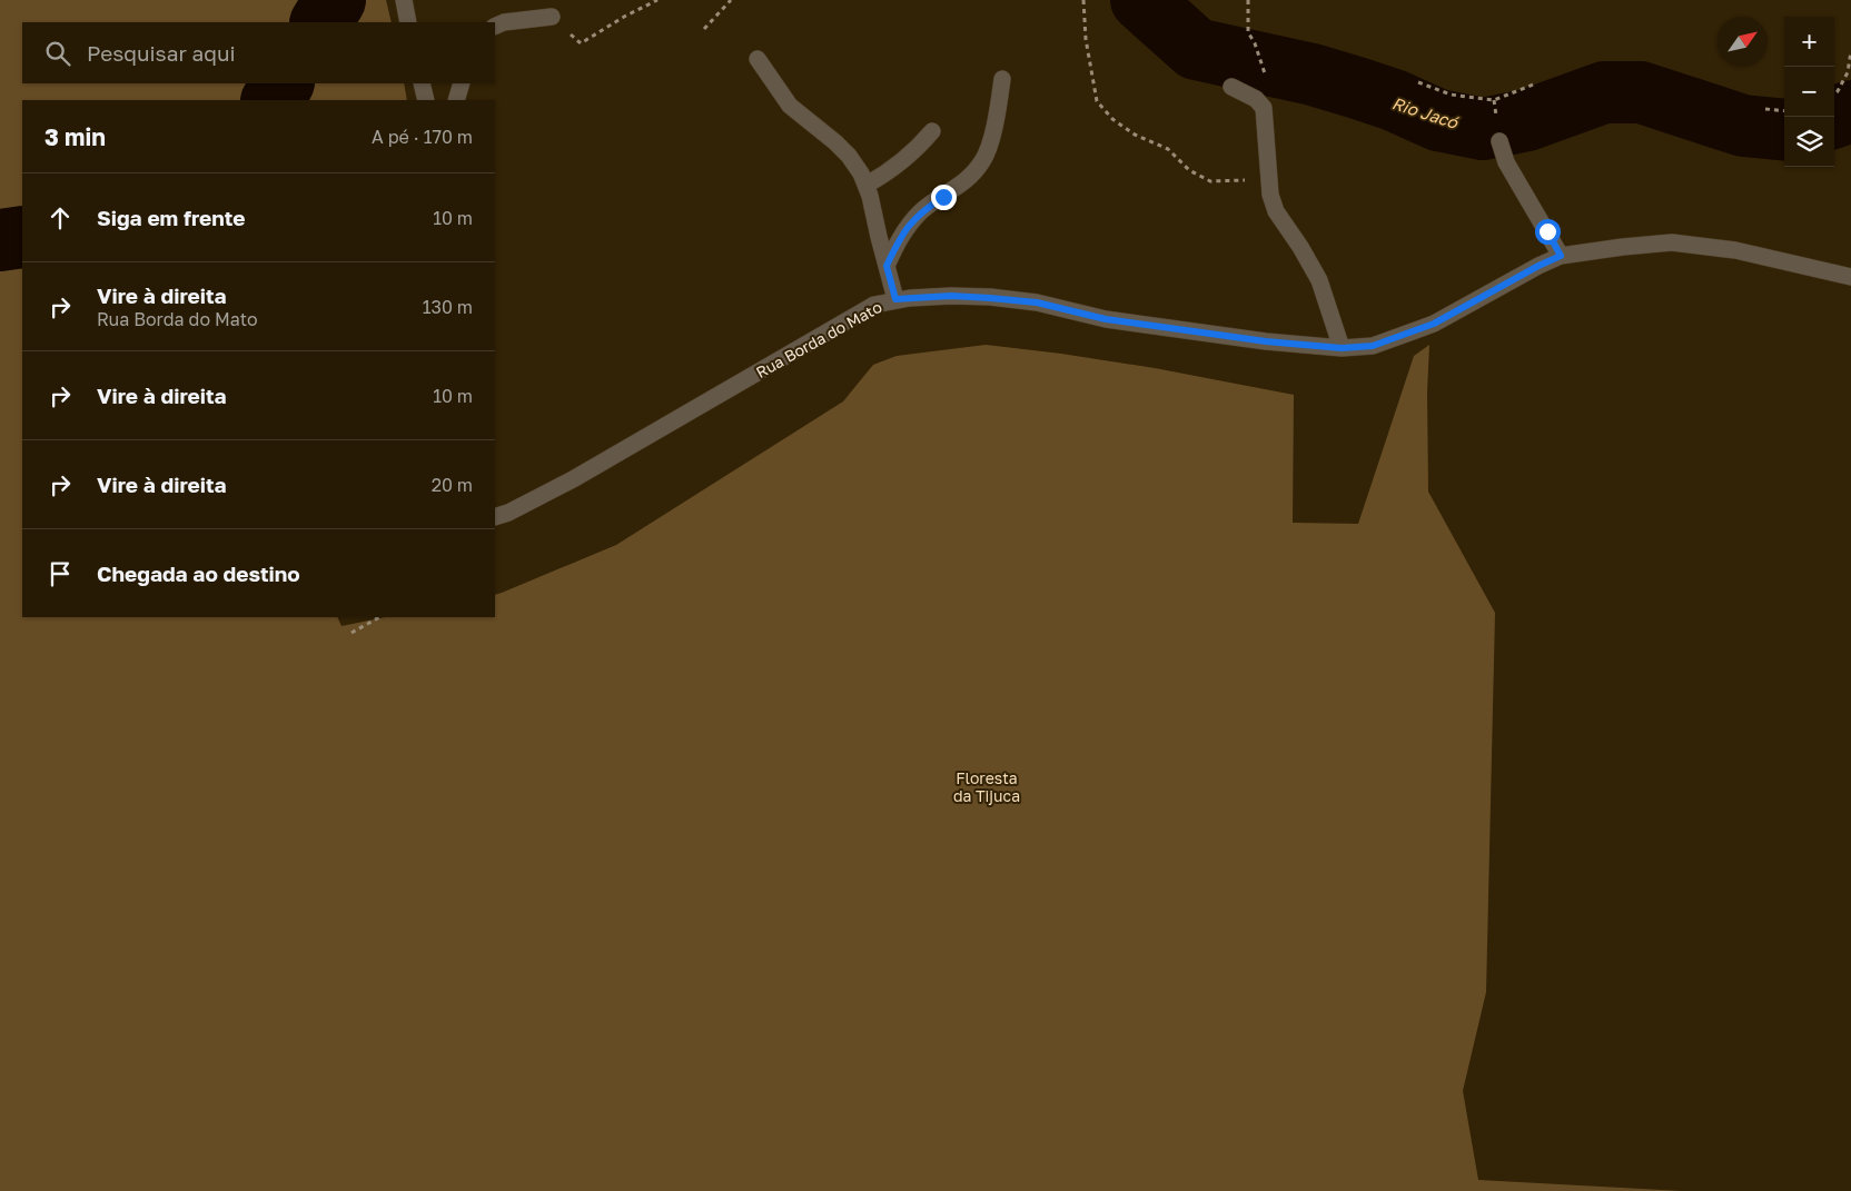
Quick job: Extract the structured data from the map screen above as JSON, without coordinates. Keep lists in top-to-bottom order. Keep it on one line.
{"streets":{"street":["Rua Borda do Mato"]},"water":["Rio Jacó"],"parks":["Floresta da Tijuca"],"north":"top right","page":{"map_buttons":["+","−"],"search":"Pesquisar aqui","heading":["3 min","A pé · 170 m"],"list":[["Siga em frente","10 m"],["Vire à direita","Rua Borda do Mato","130 m"],["Vire à direita","10 m"],["Vire à direita","20 m"],"Chegada ao destino"]}}
